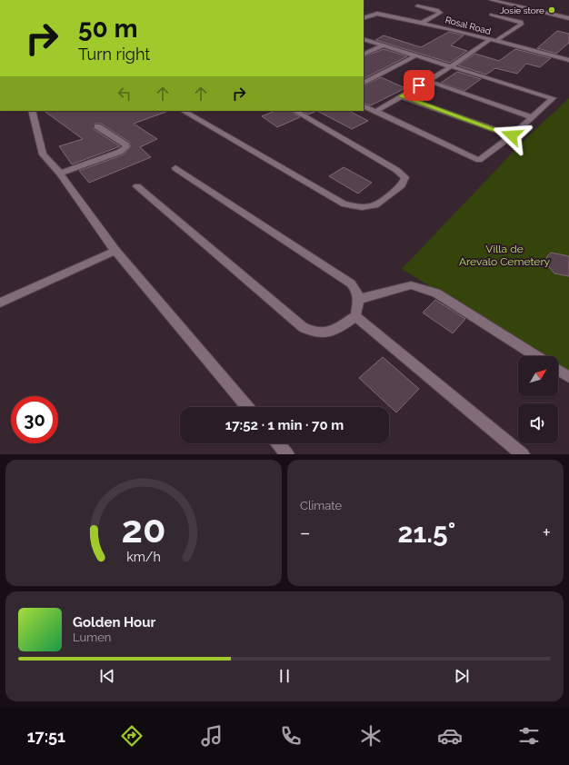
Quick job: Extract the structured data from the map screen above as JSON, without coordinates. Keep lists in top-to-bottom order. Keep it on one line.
{"streets":{"street":["Rosal Road"]},"parks":["Villa de Arevalo Cemetery"],"places":["Josie store"],"north":"top right","page":{"turn":["50 m","Turn right"],"limit":"30","trip":"17:52 · 1 min · 70 m","tile":"Climate","heat":["−","21.5°","+"],"song":["Golden Hour","Lumen"],"tabs":"17:51","gauge":["20","km/h"]}}
